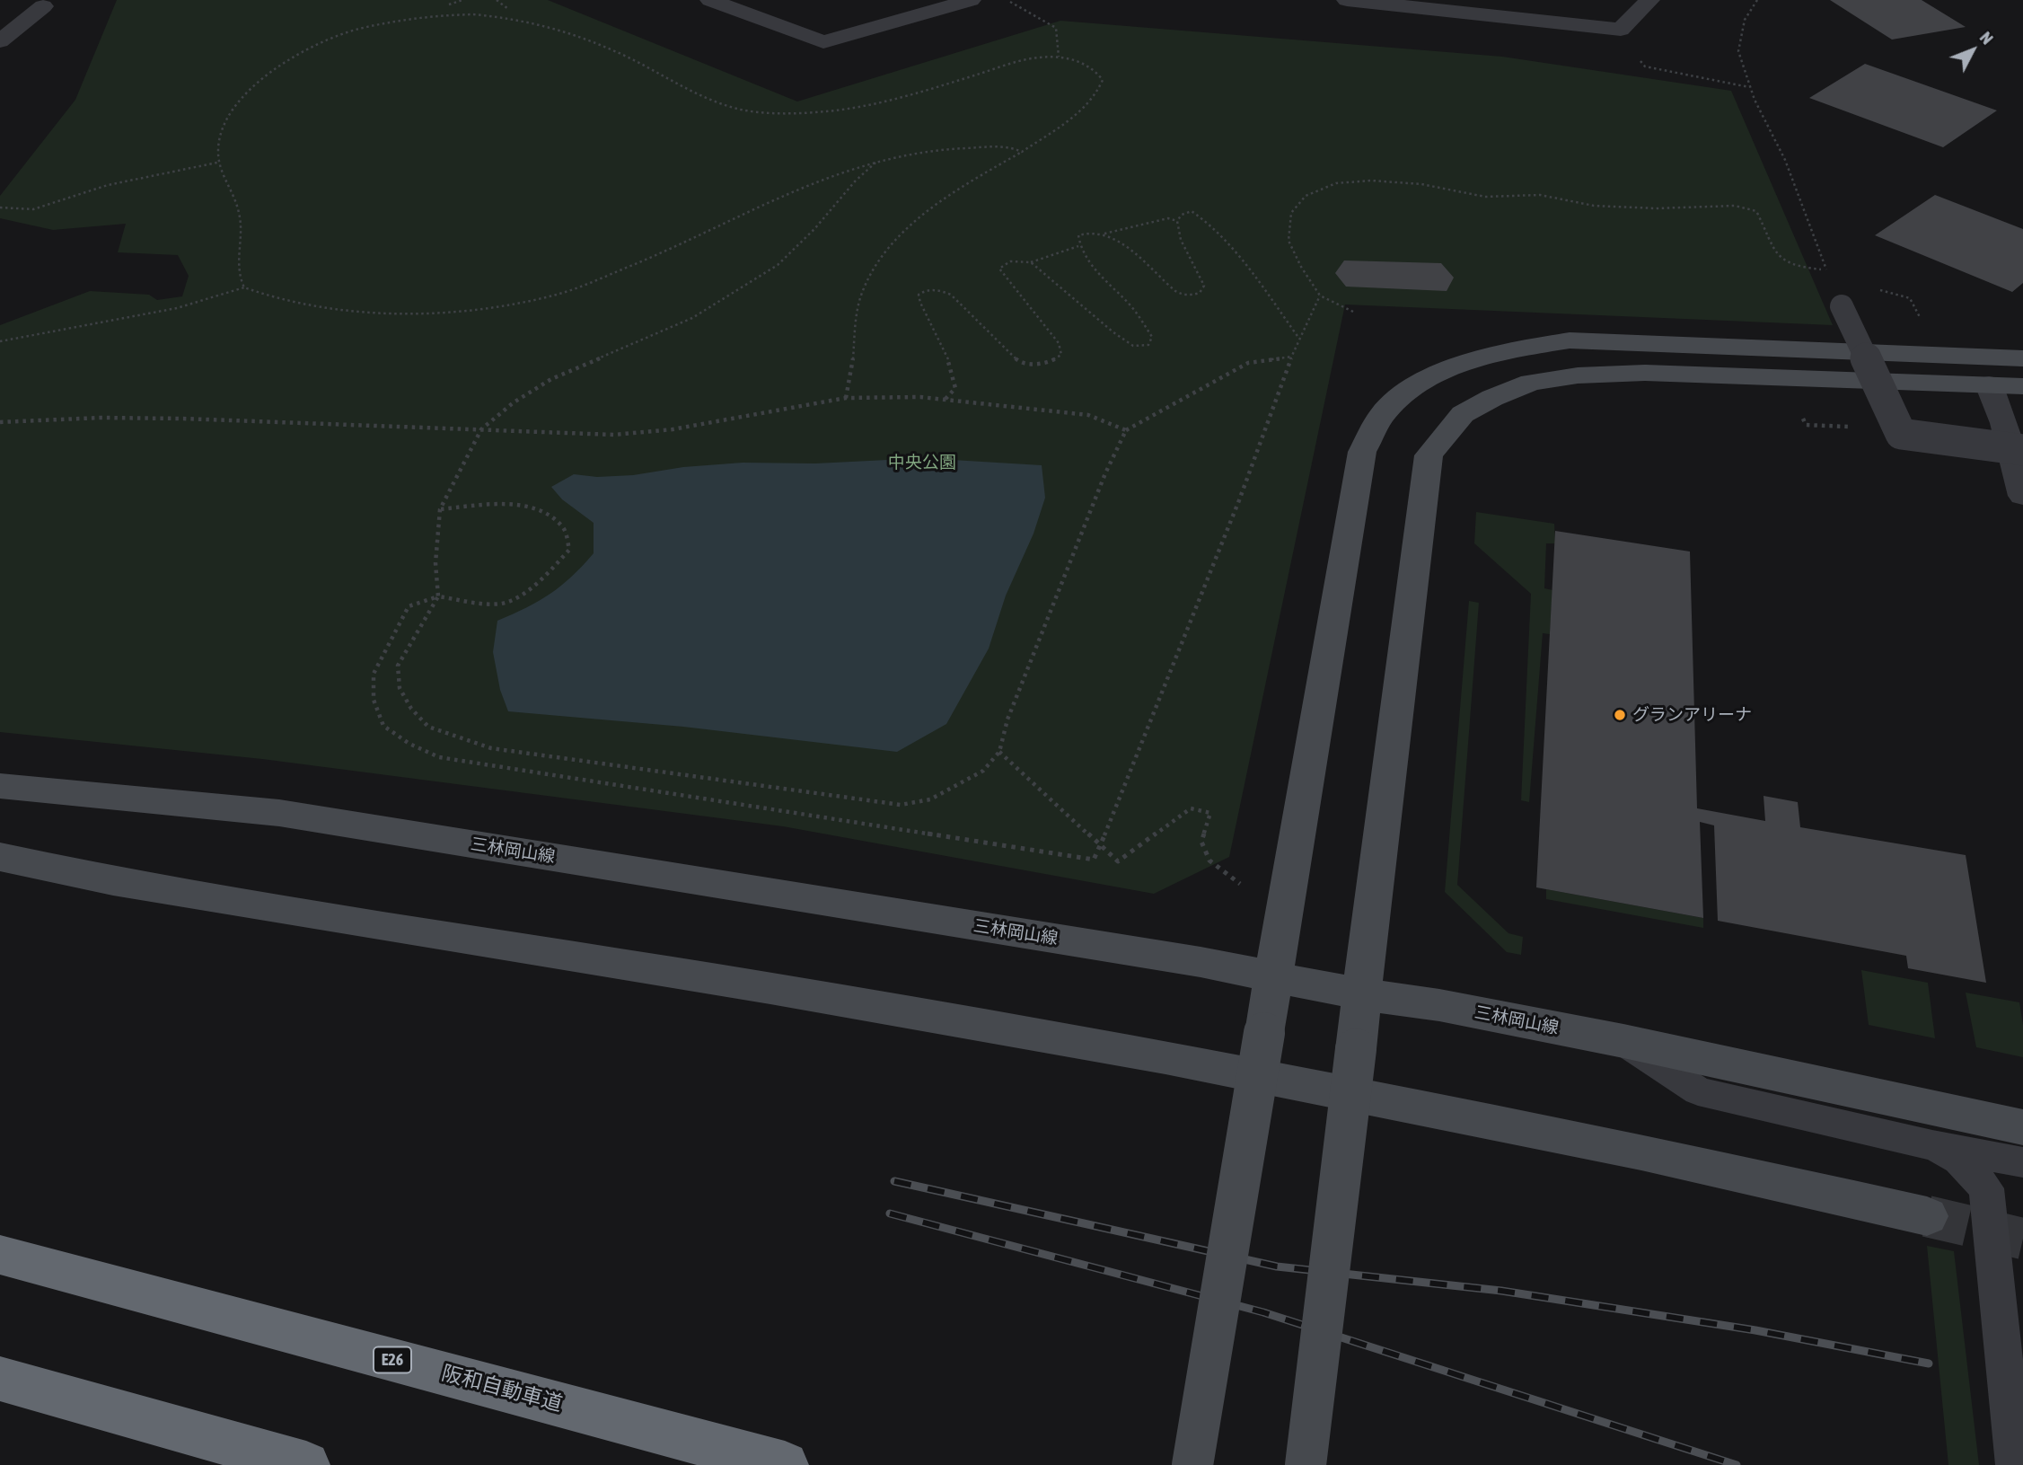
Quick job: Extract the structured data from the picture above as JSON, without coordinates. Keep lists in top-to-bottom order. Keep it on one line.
{"streets":{"highway":["E26","阪和自動車道"],"street":["三林岡山線"]},"parks":["中央公園"],"places":["グランアリーナ"],"north":"top right"}
